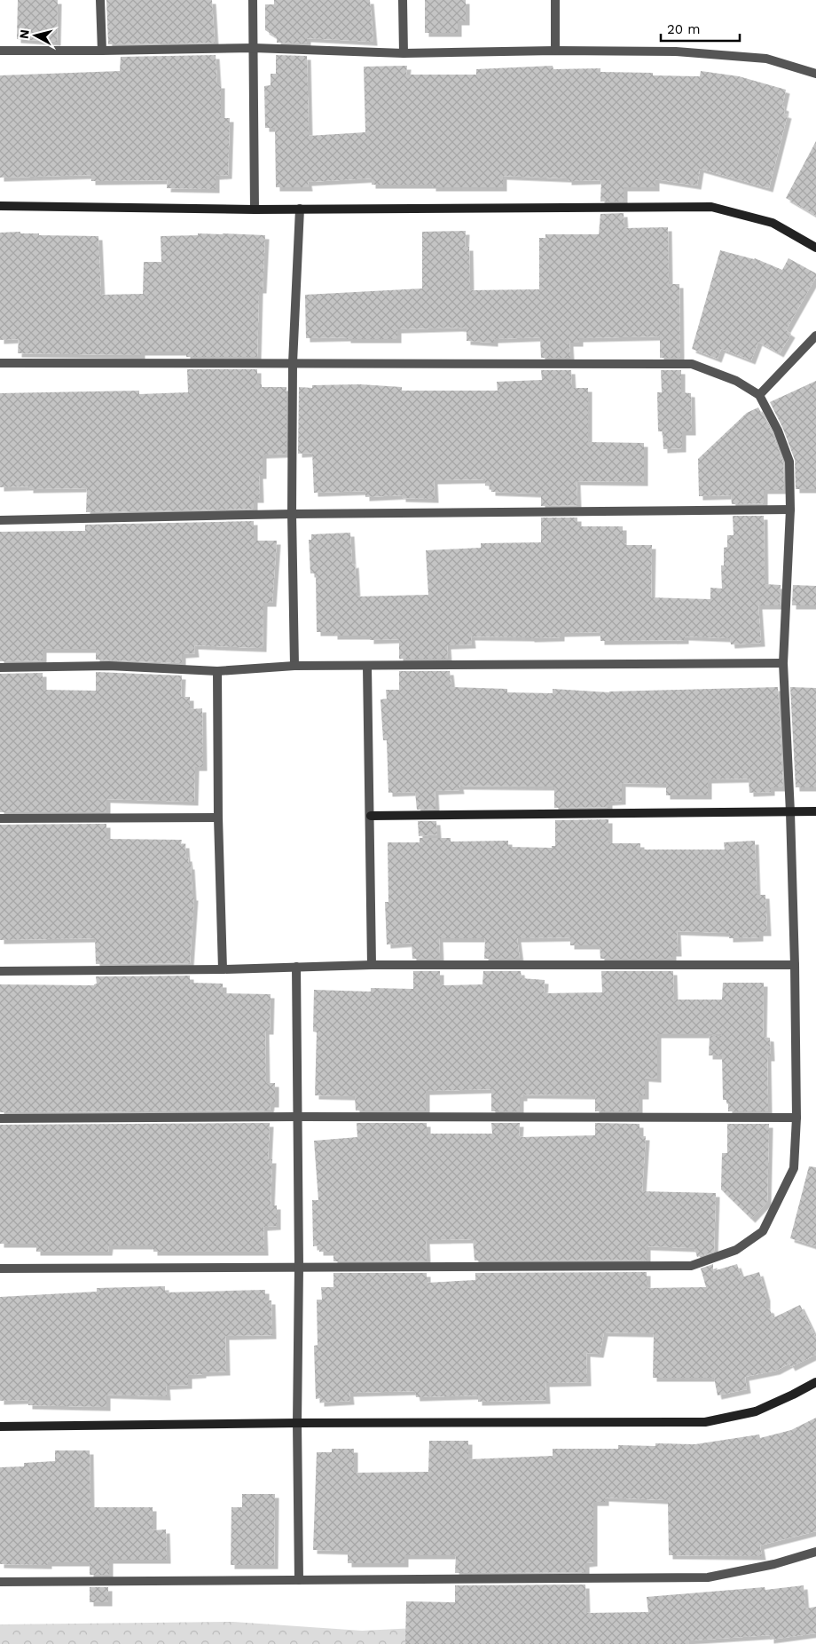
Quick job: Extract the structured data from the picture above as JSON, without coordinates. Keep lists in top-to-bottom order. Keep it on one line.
{"scale_bar":"20 m","north":"left"}
